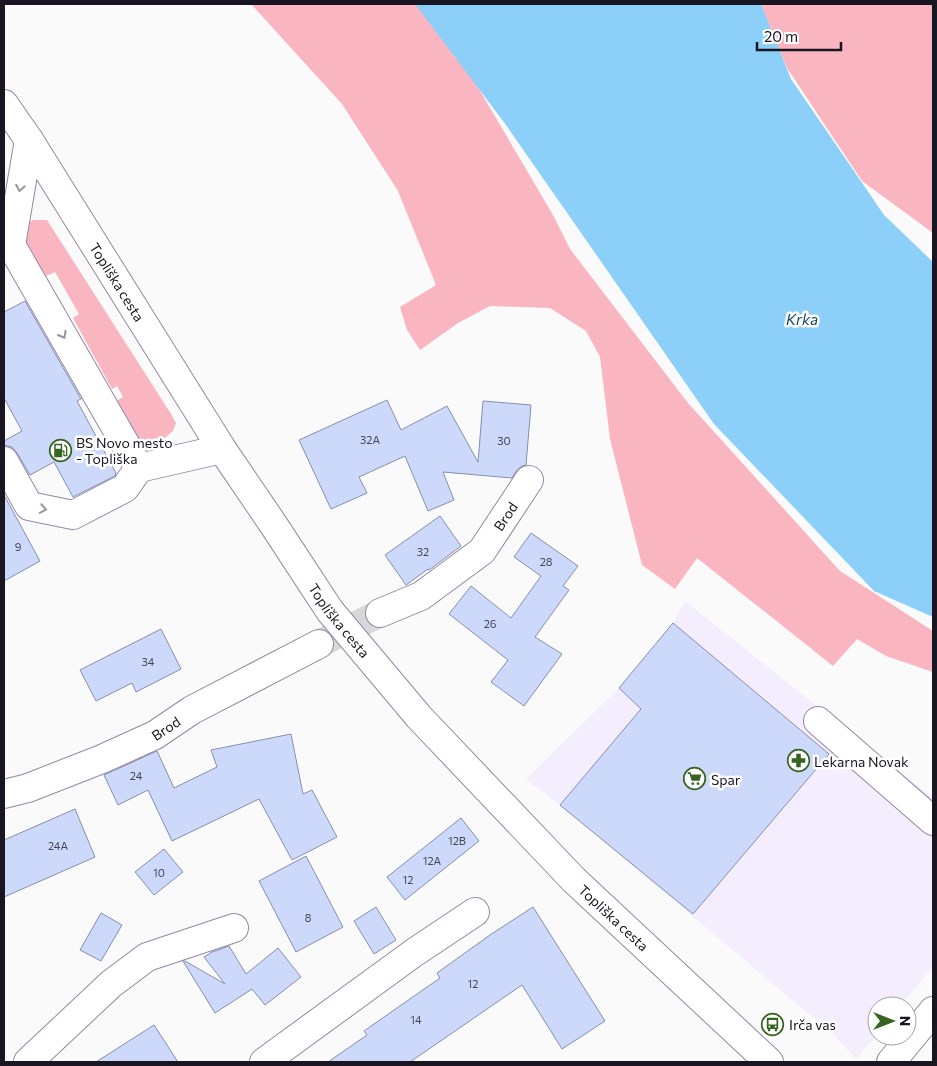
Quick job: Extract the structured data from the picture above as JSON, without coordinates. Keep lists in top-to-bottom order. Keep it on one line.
{"streets":{"main road":["Topliška cesta","Brod"]},"water":["Krka"],"places":{"fuel station":["BS Novo mesto - Topliška"],"pharmacy":["Lekarna Novak"],"supermarket":["Spar"],"bus stop":["Irča vas"]},"house_numbers":["32A","30","9","32","28","26","34","24","12B","24A","12A","10","12","8","12","14"],"scale_bar":"20 m","north":"right"}
